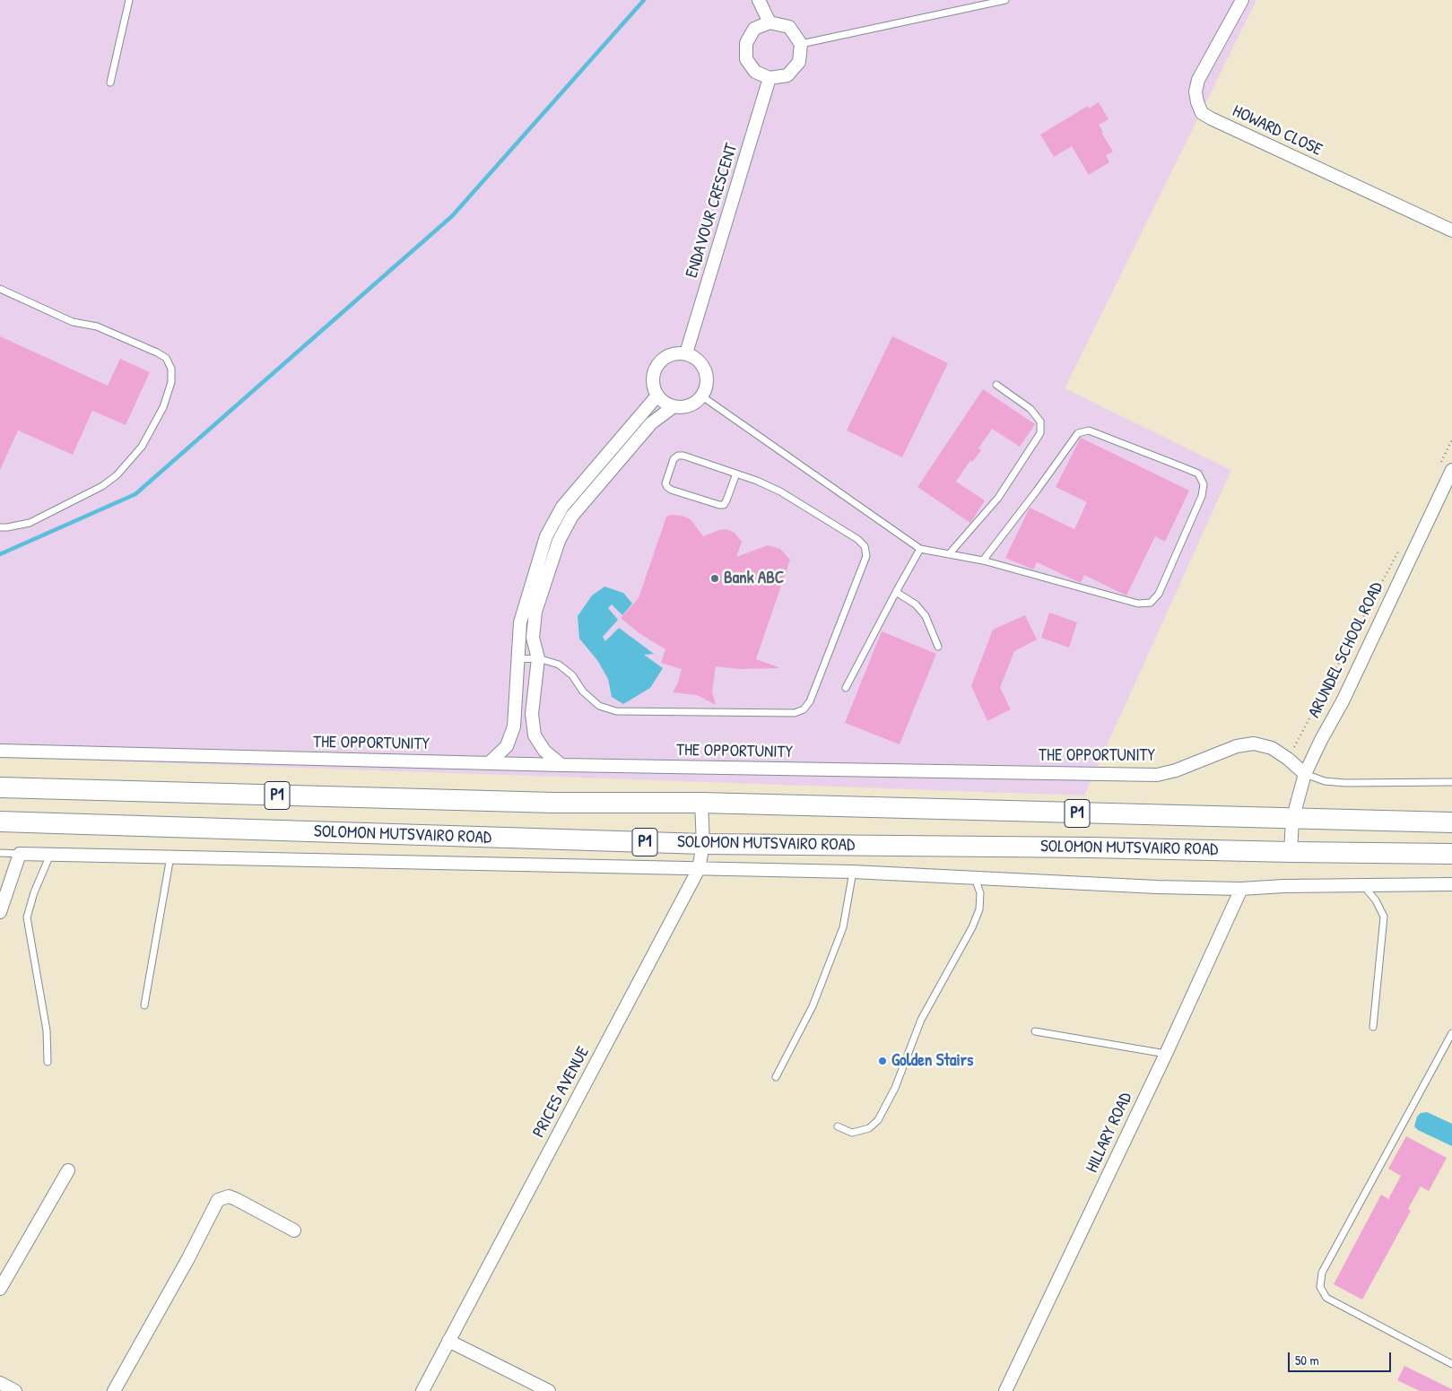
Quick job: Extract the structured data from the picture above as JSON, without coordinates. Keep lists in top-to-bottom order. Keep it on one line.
{"streets":{"highway":["P1","SOLOMON MUTSVAIRO ROAD"],"street":["HOWARD CLOSE","ENDAVOUR CRESCENT","ARUNDEL SCHOOL ROAD","THE OPPORTUNITY","PRICES AVENUE","HILLARY ROAD"]},"crossings":[["ARUNDEL SCHOOL ROAD","THE OPPORTUNITY"],["ARUNDEL SCHOOL ROAD","P1"],["ARUNDEL SCHOOL ROAD","SOLOMON MUTSVAIRO ROAD"],["P1","PRICES AVENUE"],["SOLOMON MUTSVAIRO ROAD","PRICES AVENUE"]],"places":["Bank ABC","Golden Stairs"],"scale_bar":"50 m"}
